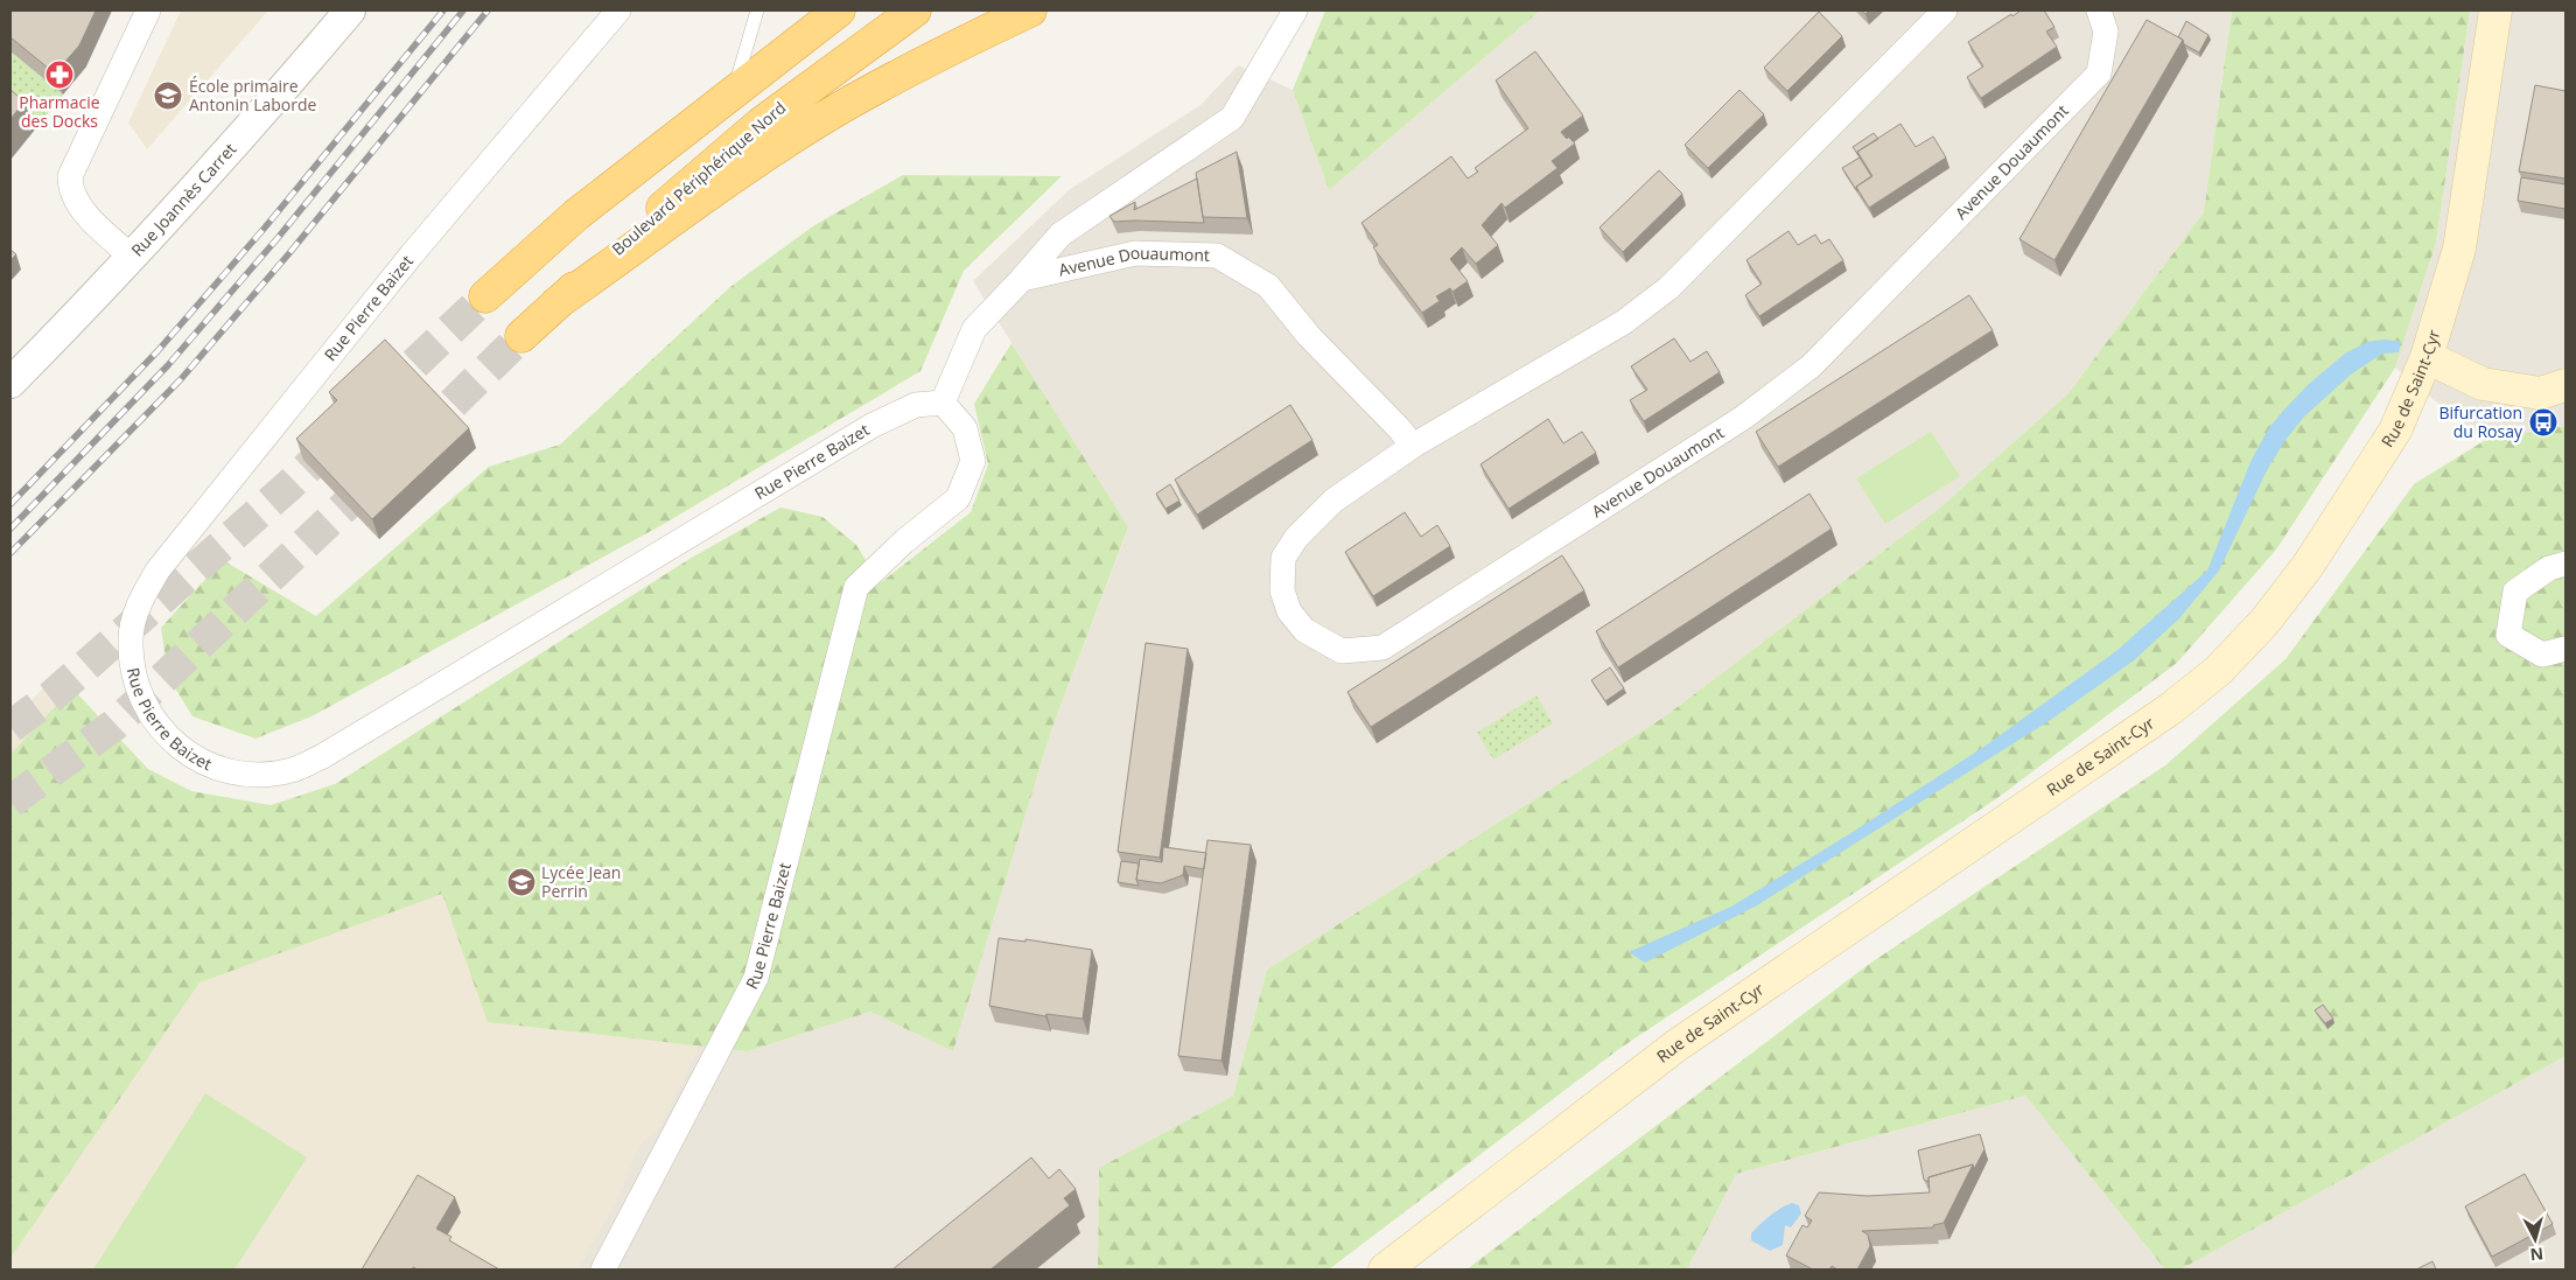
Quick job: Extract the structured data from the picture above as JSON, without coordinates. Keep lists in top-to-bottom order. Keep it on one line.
{"streets":{"highway":["Boulevard Périphérique Nord"],"main road":["Rue de Saint-Cyr"],"street":["Avenue Douaumont","Rue Joannès Carret","Rue Pierre Baizet"]},"places":{"pharmacy":["Pharmacie des Docks"],"school or university":["École primaire Antonin Laborde","Lycée Jean Perrin"],"bus stop":["Bifurcation du Rosay"]},"north":"bottom"}
